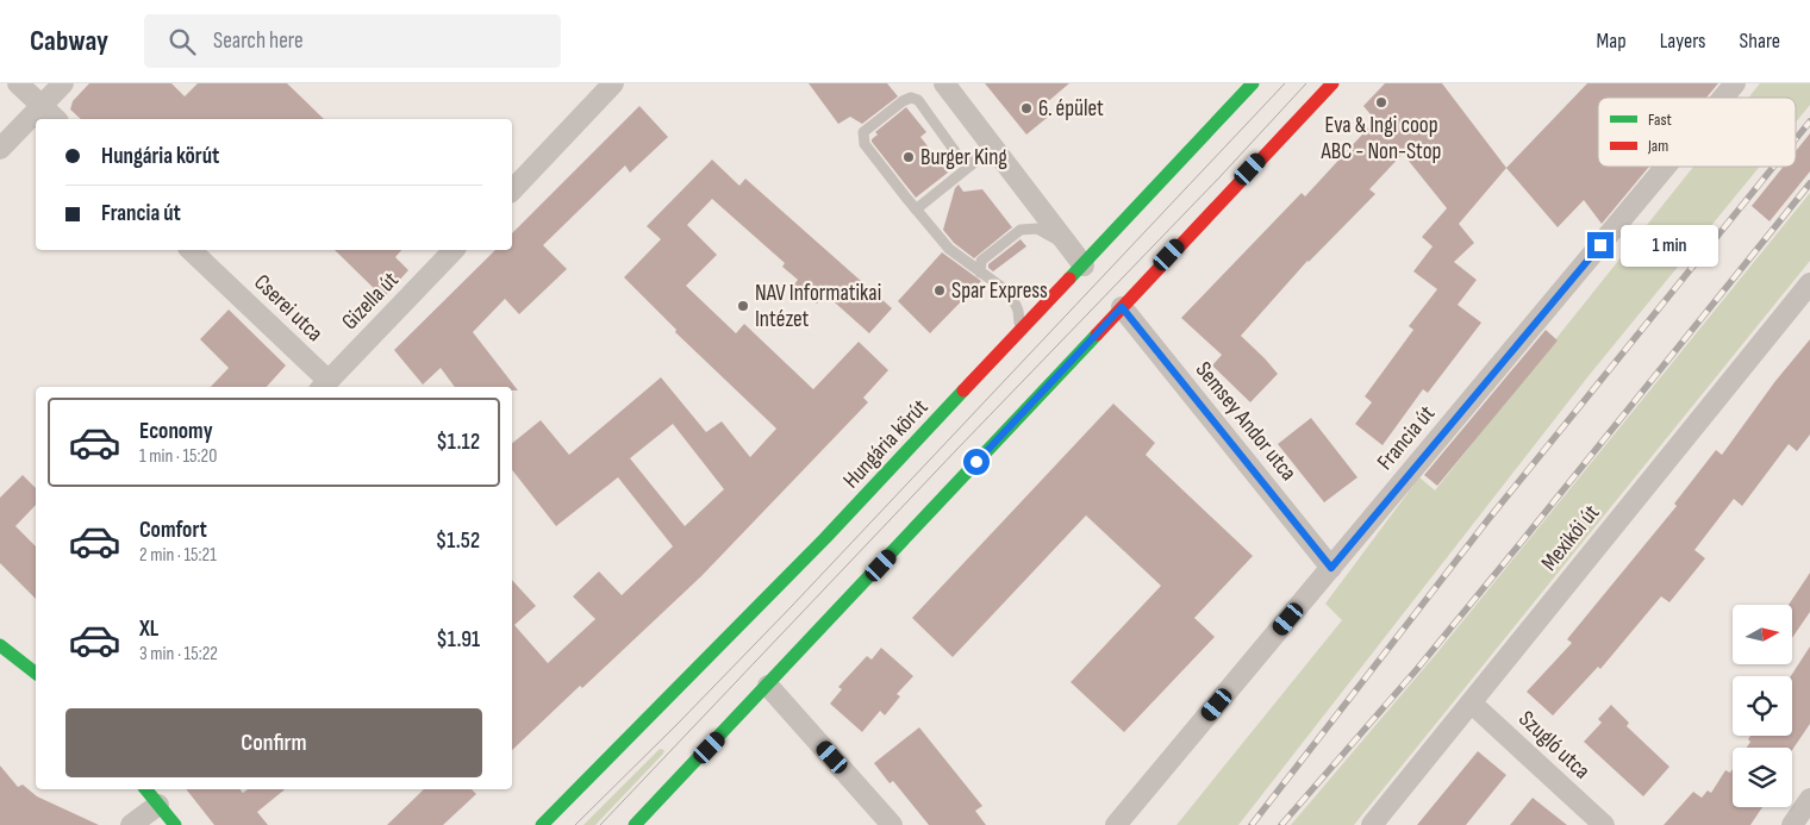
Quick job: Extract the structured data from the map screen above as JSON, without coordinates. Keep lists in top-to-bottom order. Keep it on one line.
{"streets":{"main road":["Hungária körút"],"street":["Gizella út","Cserei utca","Semsey Andor utca","Francia út","Mexikói út","Szugló utca"]},"crossings":[["Gizella út","Cserei utca"],["Semsey Andor utca","Francia út"],["Mexikói út","Szugló utca"]],"places":["Eva & Ingi coop ABC - Non-Stop","6. épület","Burger King","Spar Express","NAV Informatikai Intézet"],"legend":["Fast","Jam"],"north":"right","page":{"header":"Cabway","search":"Search here","nav":["Map","Layers","Share"],"banner":["Hungária körút","Francia út"],"bubble":"1 min","list":[{"name":"Economy","note":"1 min · 15:20","value":"$1.12"},{"name":"Comfort","note":"2 min · 15:21","value":"$1.52"},{"name":"XL","note":"3 min · 15:22","value":"$1.91"}],"buttons":"Confirm"}}
